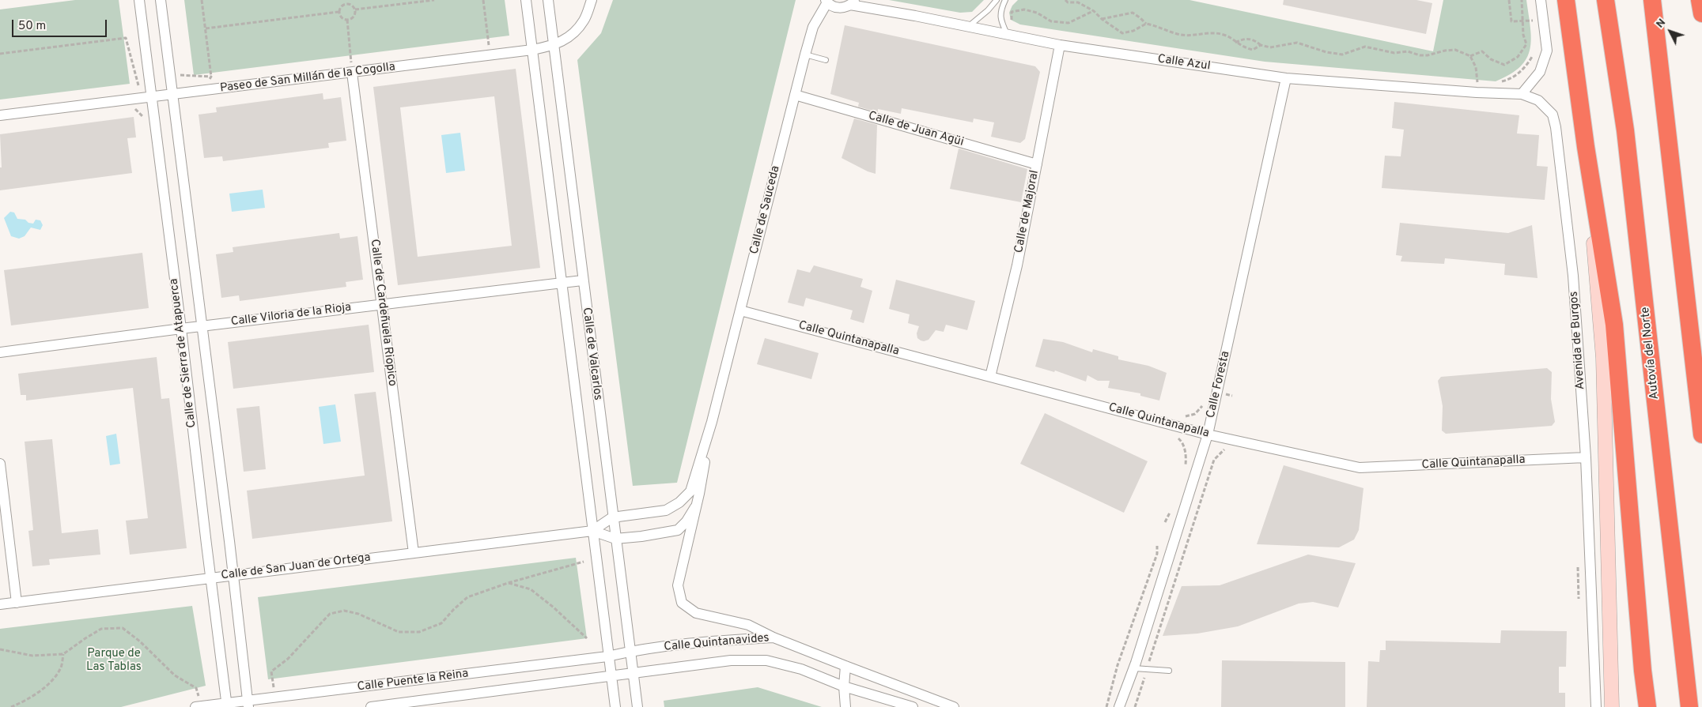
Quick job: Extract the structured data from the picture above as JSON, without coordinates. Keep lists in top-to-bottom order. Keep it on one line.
{"streets":{"highway":["Autovía del Norte"],"street":["Calle Azul","Paseo de San Millán de la Cogolla","Calle de Juan Agüi","Calle de Sauceda","Calle de Majoral","Calle de Cardeñuela Riopico","Calle Viloria de la Rioja","Calle Quintanapalla","Avenida de Burgos","Calle de Sierra de Atapuerca","Calle de Valcarlos","Calle Foresta","Calle de San Juan de Ortega","Calle Quintanavides","Calle Puente la Reina"]},"crossings":[["Calle Azul","Calle de Sauceda"],["Calle Azul","Calle de Majoral"],["Calle Azul","Avenida de Burgos"],["Calle Azul","Calle Foresta"],["Paseo de San Millán de la Cogolla","Calle de Cardeñuela Riopico"],["Paseo de San Millán de la Cogolla","Calle de Sierra de Atapuerca"],["Paseo de San Millán de la Cogolla","Calle de Valcarlos"],["Calle de Juan Agüi","Calle de Sauceda"],["Calle de Juan Agüi","Calle de Majoral"],["Calle de Sauceda","Calle Quintanapalla"],["Calle de Sauceda","Calle de Valcarlos"],["Calle de Sauceda","Calle de San Juan de Ortega"],["Calle de Sauceda","Calle Quintanavides"],["Calle de Majoral","Calle Quintanapalla"],["Calle de Cardeñuela Riopico","Calle Viloria de la Rioja"],["Calle de Cardeñuela Riopico","Calle de San Juan de Ortega"],["Calle Viloria de la Rioja","Calle de Sierra de Atapuerca"],["Calle Viloria de la Rioja","Calle de Valcarlos"],["Calle Quintanapalla","Avenida de Burgos"],["Calle Quintanapalla","Calle Foresta"],["Calle de Sierra de Atapuerca","Calle de San Juan de Ortega"],["Calle de Sierra de Atapuerca","Calle Puente la Reina"],["Calle de Valcarlos","Calle de San Juan de Ortega"],["Calle de Valcarlos","Calle Quintanavides"],["Calle de Valcarlos","Calle Puente la Reina"],["Calle Quintanavides","Calle Puente la Reina"]],"parks":["Parque de Las Tablas"],"scale_bar":"50 m","north":"top left"}
